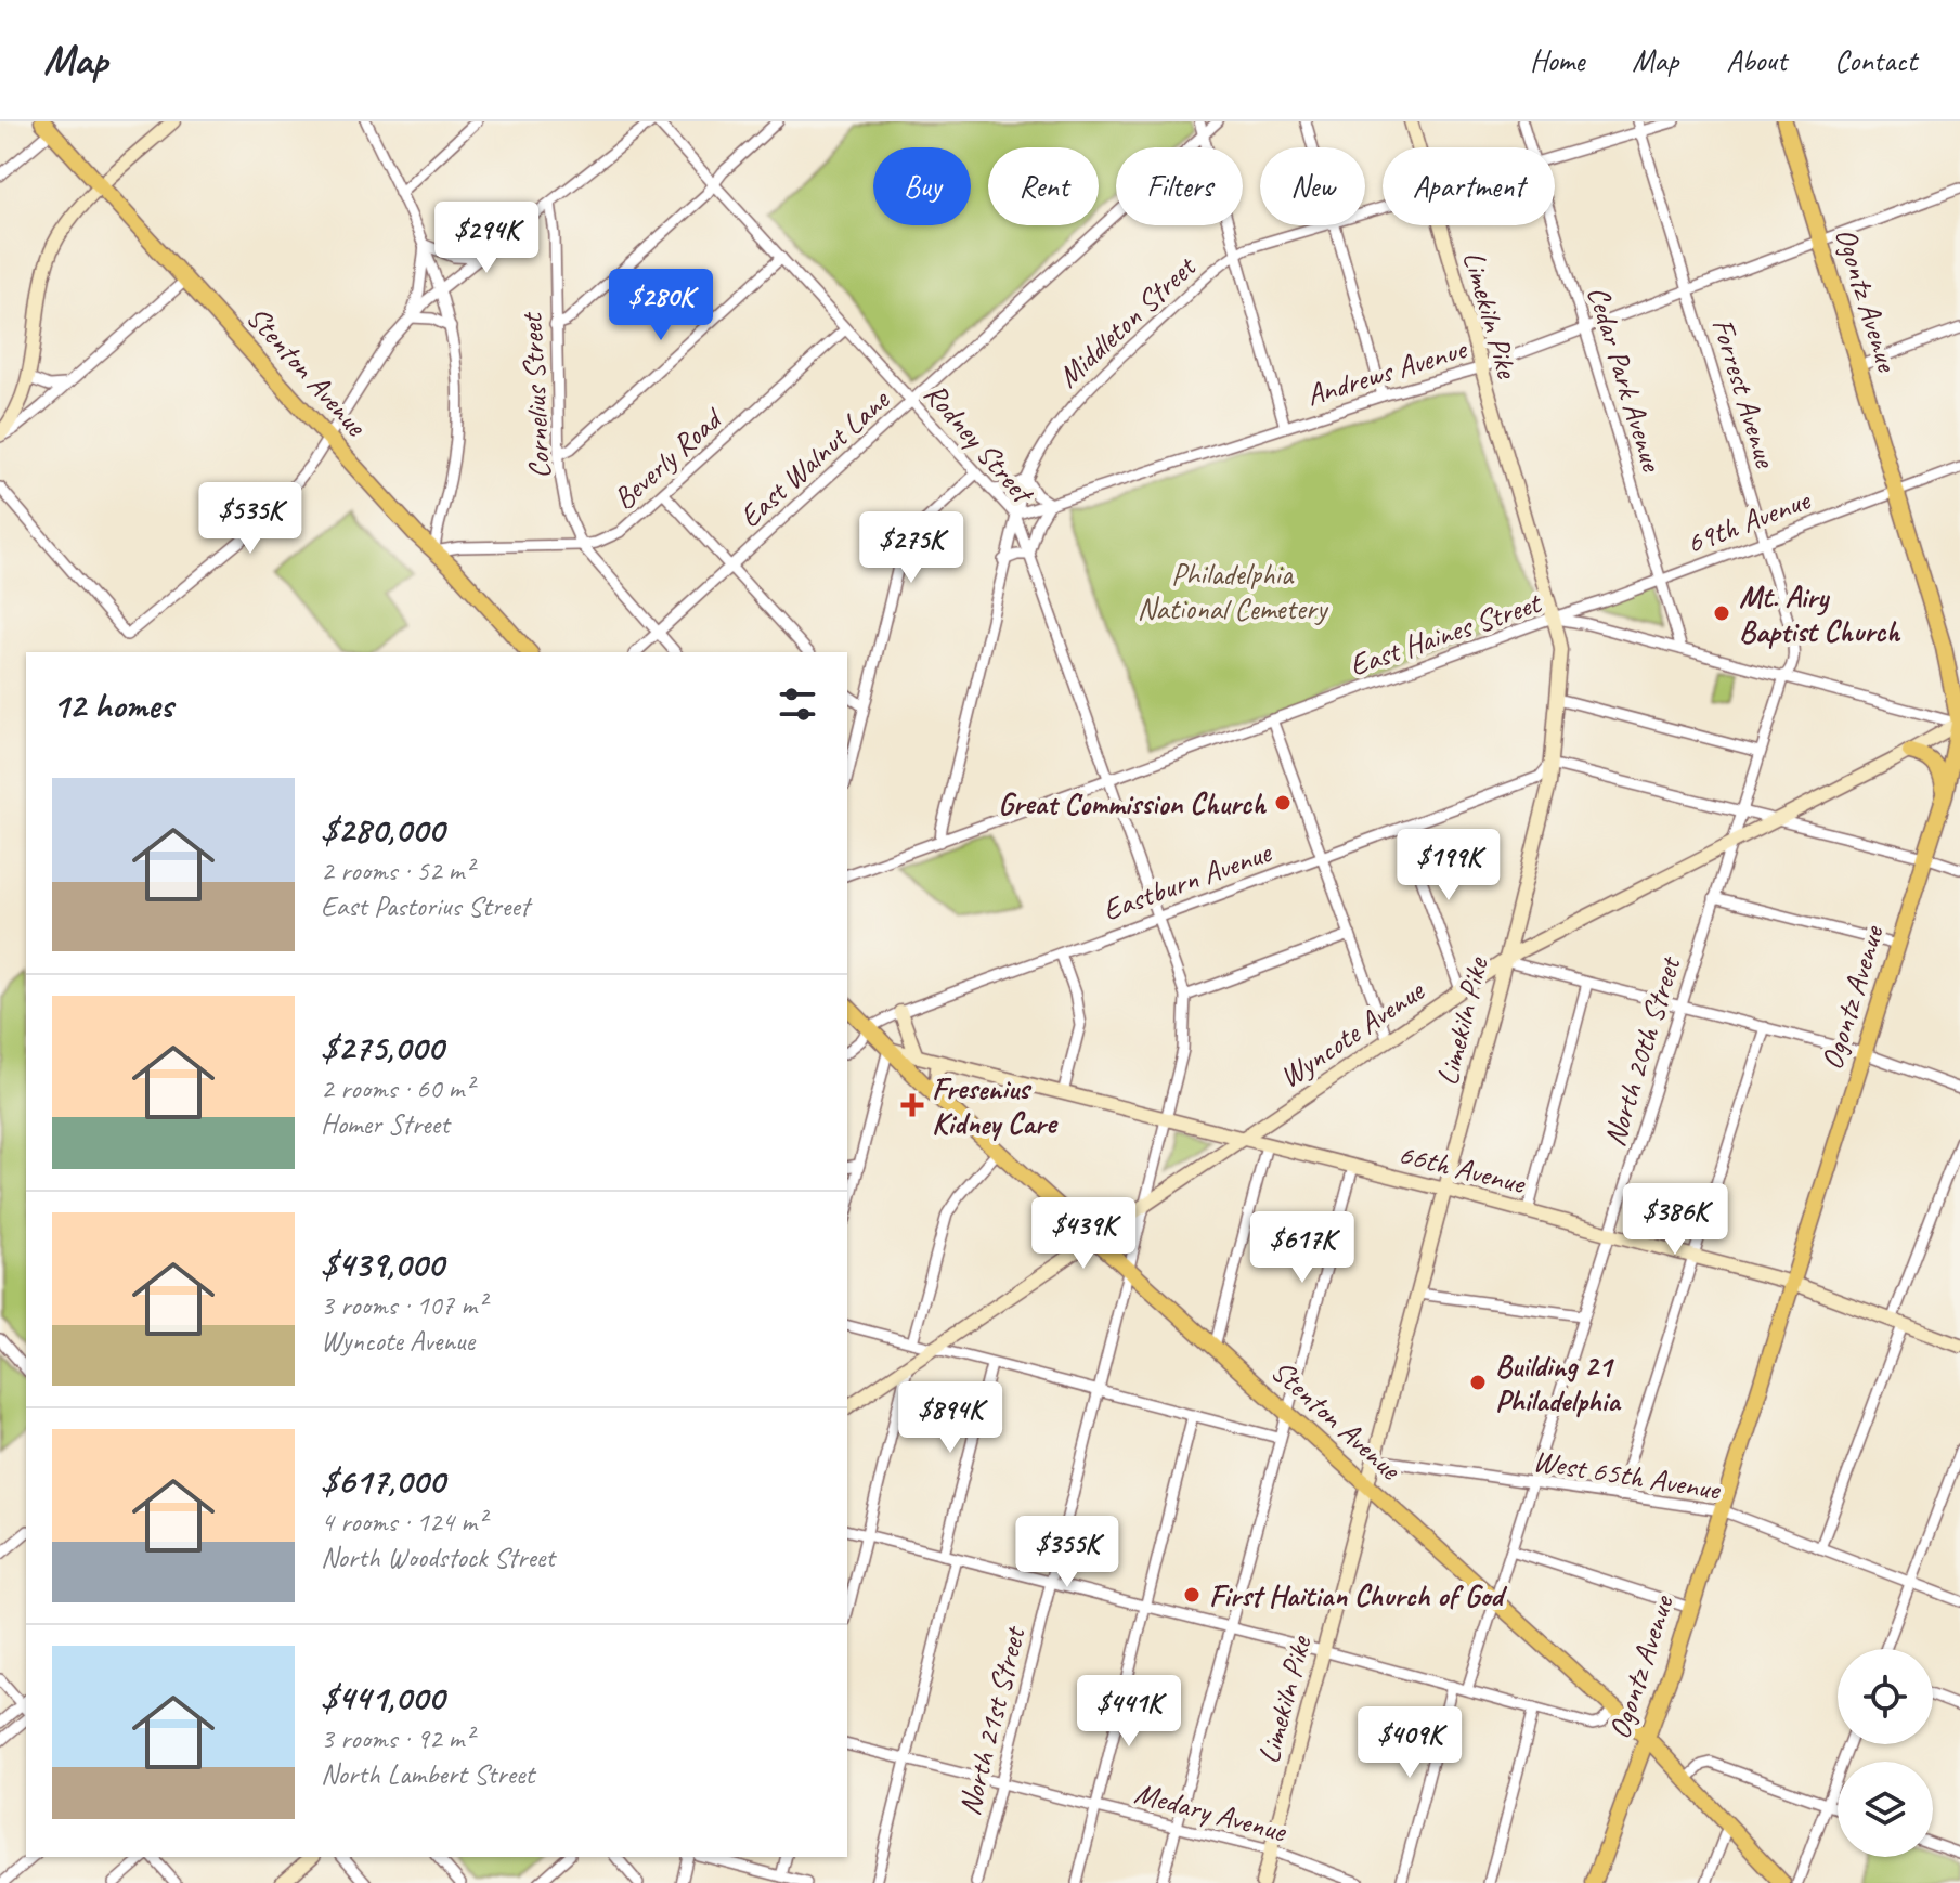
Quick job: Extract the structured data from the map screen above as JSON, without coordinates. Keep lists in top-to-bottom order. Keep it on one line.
{"streets":{"main road":["Ogontz Avenue","Stenton Avenue"],"street":["Limekiln Pike","Middleton Street","Andrews Avenue","Cedar Park Avenue","Forrest Avenue","Cornelius Street","Rodney Street","East Walnut Lane","Beverly Road","69th Avenue","East Haines Street","Eastburn Avenue","Wyncote Avenue","North 20th Street","66th Avenue","West 65th Avenue","North 21st Street","Medary Avenue"]},"crossings":[["Ogontz Avenue","Stenton Avenue"],["Ogontz Avenue","Andrews Avenue"],["Ogontz Avenue","69th Avenue"],["Ogontz Avenue","East Haines Street"],["Ogontz Avenue","Wyncote Avenue"],["Ogontz Avenue","66th Avenue"],["Ogontz Avenue","West 65th Avenue"],["Limekiln Pike","Stenton Avenue"],["Limekiln Pike","Andrews Avenue"],["Limekiln Pike","69th Avenue"],["Limekiln Pike","East Haines Street"],["Limekiln Pike","Eastburn Avenue"],["Limekiln Pike","Wyncote Avenue"],["Limekiln Pike","66th Avenue"],["Limekiln Pike","West 65th Avenue"],["Limekiln Pike","Medary Avenue"],["Middleton Street","Andrews Avenue"],["Middleton Street","Forrest Avenue"],["Middleton Street","Rodney Street"],["Middleton Street","East Haines Street"],["Stenton Avenue","Beverly Road"],["Stenton Avenue","Eastburn Avenue"],["Stenton Avenue","Wyncote Avenue"],["Stenton Avenue","North 20th Street"],["Stenton Avenue","66th Avenue"],["Stenton Avenue","North 21st Street"],["Andrews Avenue","Cedar Park Avenue"],["Andrews Avenue","Forrest Avenue"],["Andrews Avenue","Rodney Street"],["Cedar Park Avenue","69th Avenue"],["Cedar Park Avenue","East Haines Street"],["Forrest Avenue","69th Avenue"],["Forrest Avenue","East Haines Street"],["Forrest Avenue","North 20th Street"],["Cornelius Street","East Walnut Lane"],["Cornelius Street","Beverly Road"],["Rodney Street","East Walnut Lane"],["Rodney Street","Beverly Road"],["Rodney Street","East Haines Street"],["Rodney Street","Eastburn Avenue"],["Rodney Street","North 21st Street"],["69th Avenue","East Haines Street"],["East Haines Street","Wyncote Avenue"],["East Haines Street","North 20th Street"],["Eastburn Avenue","North 21st Street"],["Wyncote Avenue","North 20th Street"],["Wyncote Avenue","66th Avenue"],["Wyncote Avenue","North 21st Street"],["North 20th Street","66th Avenue"],["North 20th Street","West 65th Avenue"],["66th Avenue","North 21st Street"],["North 21st Street","Medary Avenue"]],"parks":["Philadelphia National Cemetery"],"places":{"other":["Mt. Airy Baptist Church","Great Commission Church","Building 21 Philadelphia","First Haitian Church of God"],"health":["Fresenius Kidney Care"]},"page":{"header":"Map","nav":["Home","Map","About","Contact"],"chip":["Buy","Rent","Filters","New","Apartment"],"price":["$294K","$280K","$535K","$275K","$199K","$386K","$439K","$617K","$894K","$355K","$441K","$409K"],"heading":"12 homes","list":[{"name":"$280,000","note":"2 rooms · 52 m² · East Pastorius Street"},{"name":"$275,000","note":"2 rooms · 60 m² · Homer Street"},{"name":"$439,000","note":"3 rooms · 107 m² · Wyncote Avenue"},{"name":"$617,000","note":"4 rooms · 124 m² · North Woodstock Street"},{"name":"$441,000","note":"3 rooms · 92 m² · North Lambert Street"}]}}
